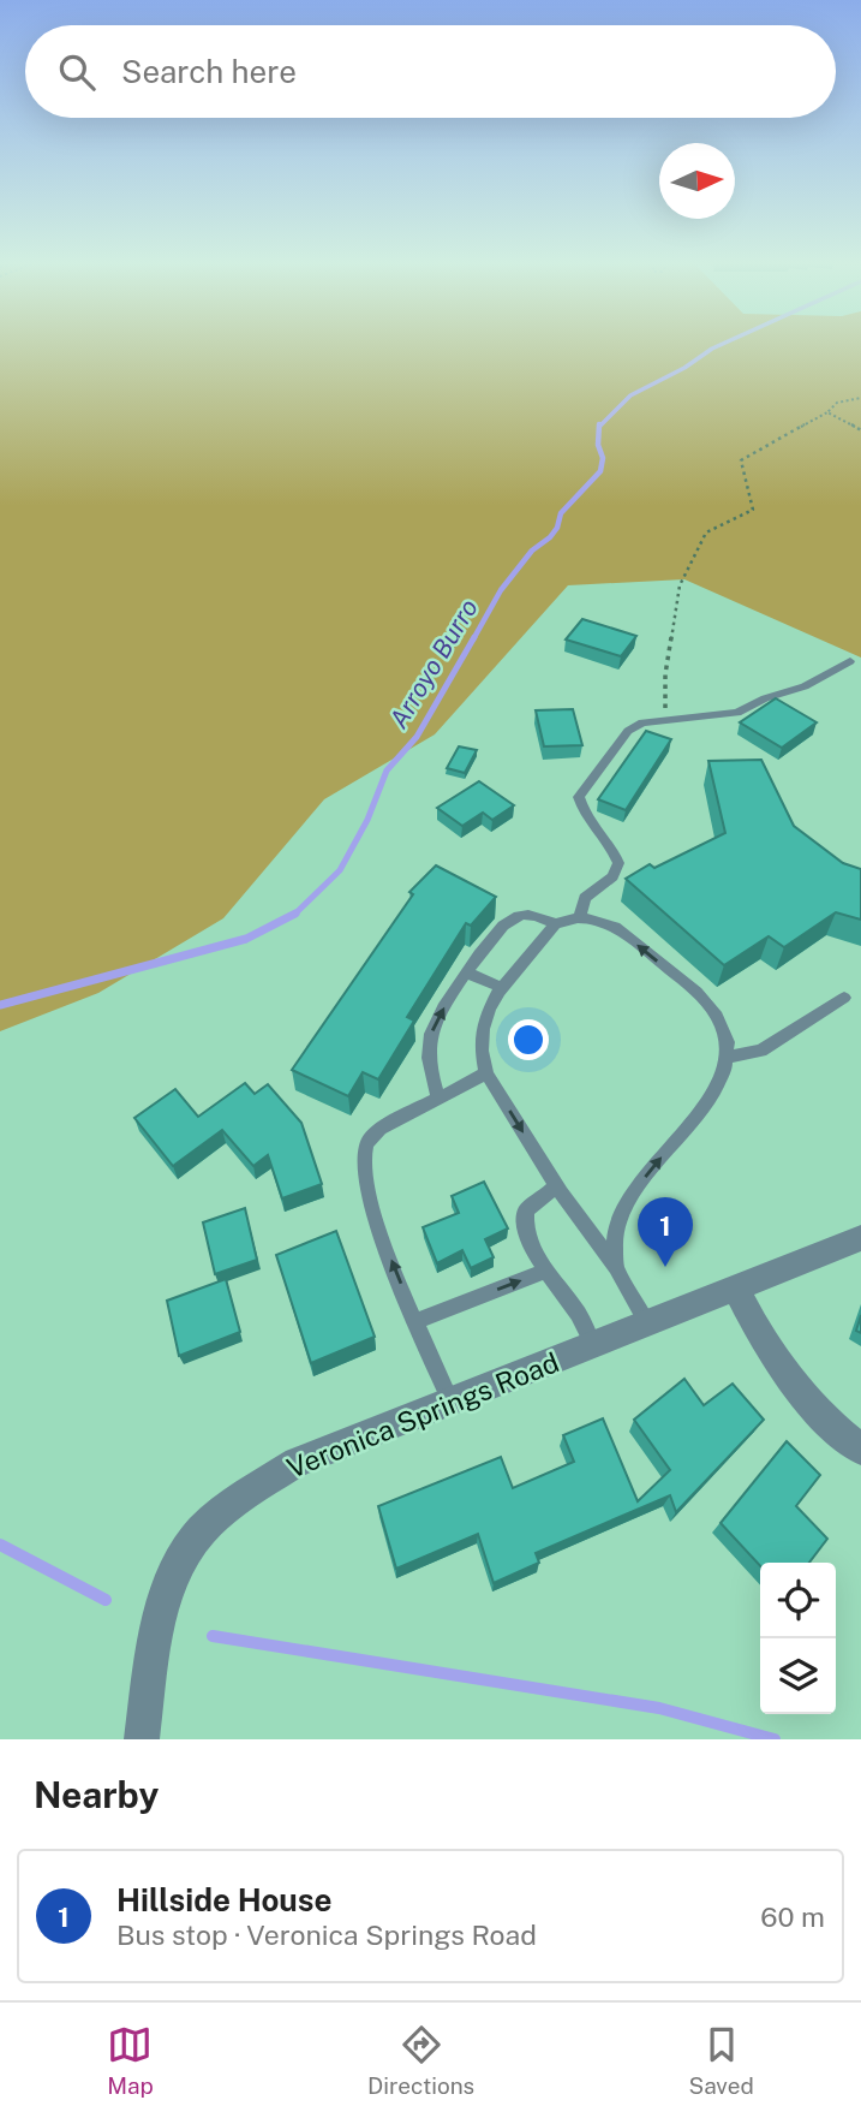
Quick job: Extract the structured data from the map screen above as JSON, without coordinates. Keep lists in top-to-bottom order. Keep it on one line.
{"streets":{"street":["Veronica Springs Road"]},"water":["Arroyo Burro"],"north":"right","page":{"search":"Search here","pins":"1","heading":"Nearby","list":[{"mark":"1","name":"Hillside House","note":"Bus stop · Veronica Springs Road","value":"60 m"}],"nav":["Map","Directions","Saved"]}}
